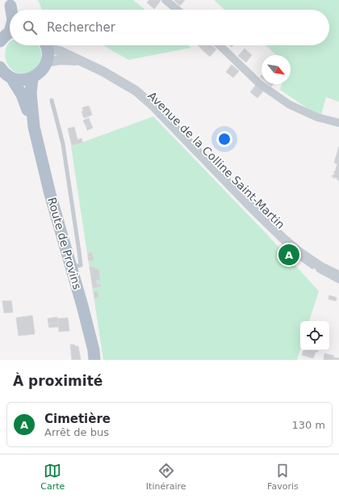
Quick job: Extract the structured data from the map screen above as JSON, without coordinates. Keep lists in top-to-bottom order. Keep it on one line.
{"streets":{"main road":["Route de Provins"],"street":["Avenue de la Colline Saint-Martin"]},"north":"bottom right","page":{"search":"Rechercher","pins":"A","heading":"À proximité","list":[{"mark":"A","name":"Cimetière","note":"Arrêt de bus","value":"130 m"}],"nav":["Carte","Itinéraire","Favoris"]}}
